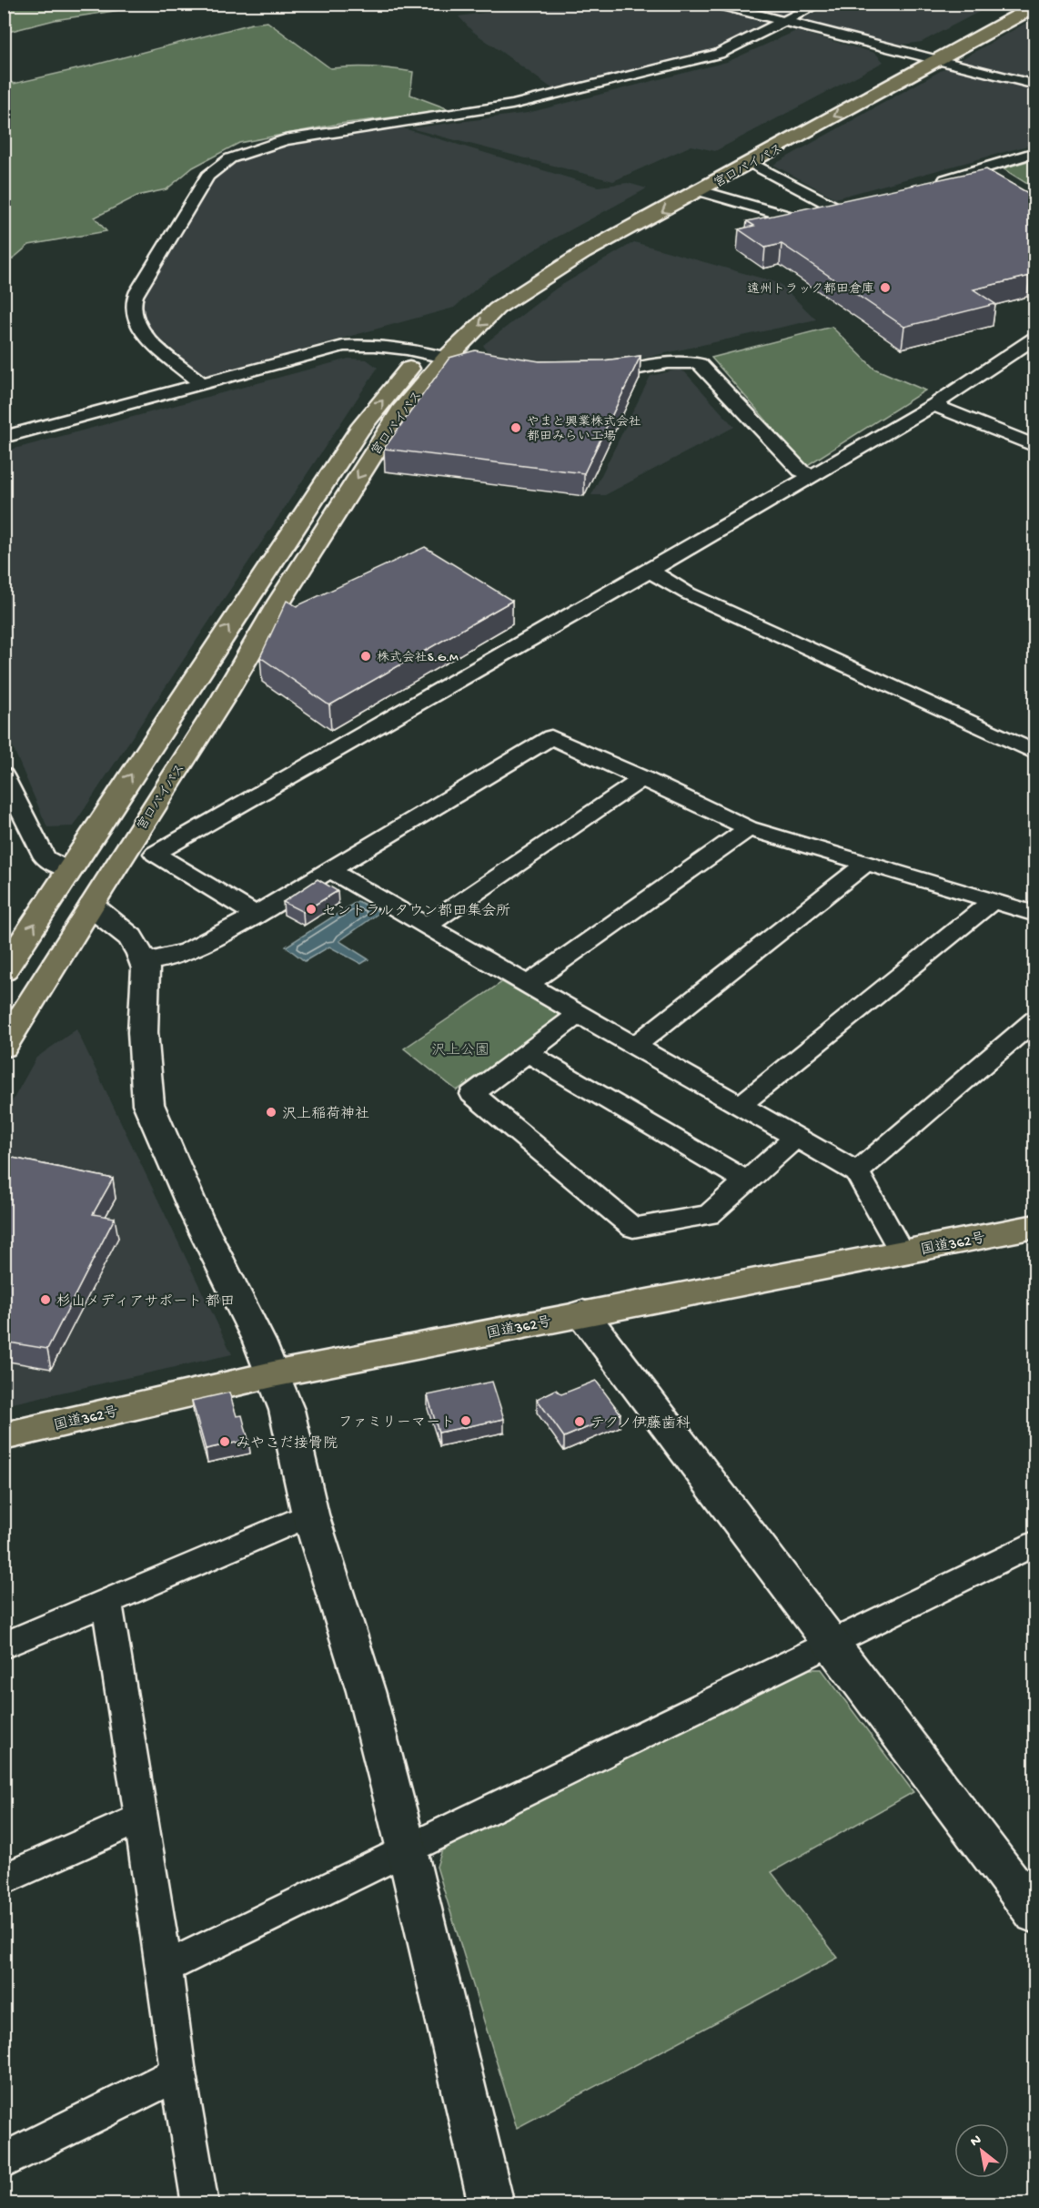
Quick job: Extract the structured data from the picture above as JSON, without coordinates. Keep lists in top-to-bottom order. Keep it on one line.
{"streets":{"highway":["宮口バイパス","国道362号"]},"parks":["沢上公園"],"places":["遠州トラック都田倉庫","やまと興業株式会社 都田みらい工場","株式会社S.G.M","セントラルタウン都田集会所","沢上稲荷神社","杉山メディアサポート 都田","ファミリーマート","テクノ伊藤歯科","みやこだ接骨院"],"north":"top left"}
